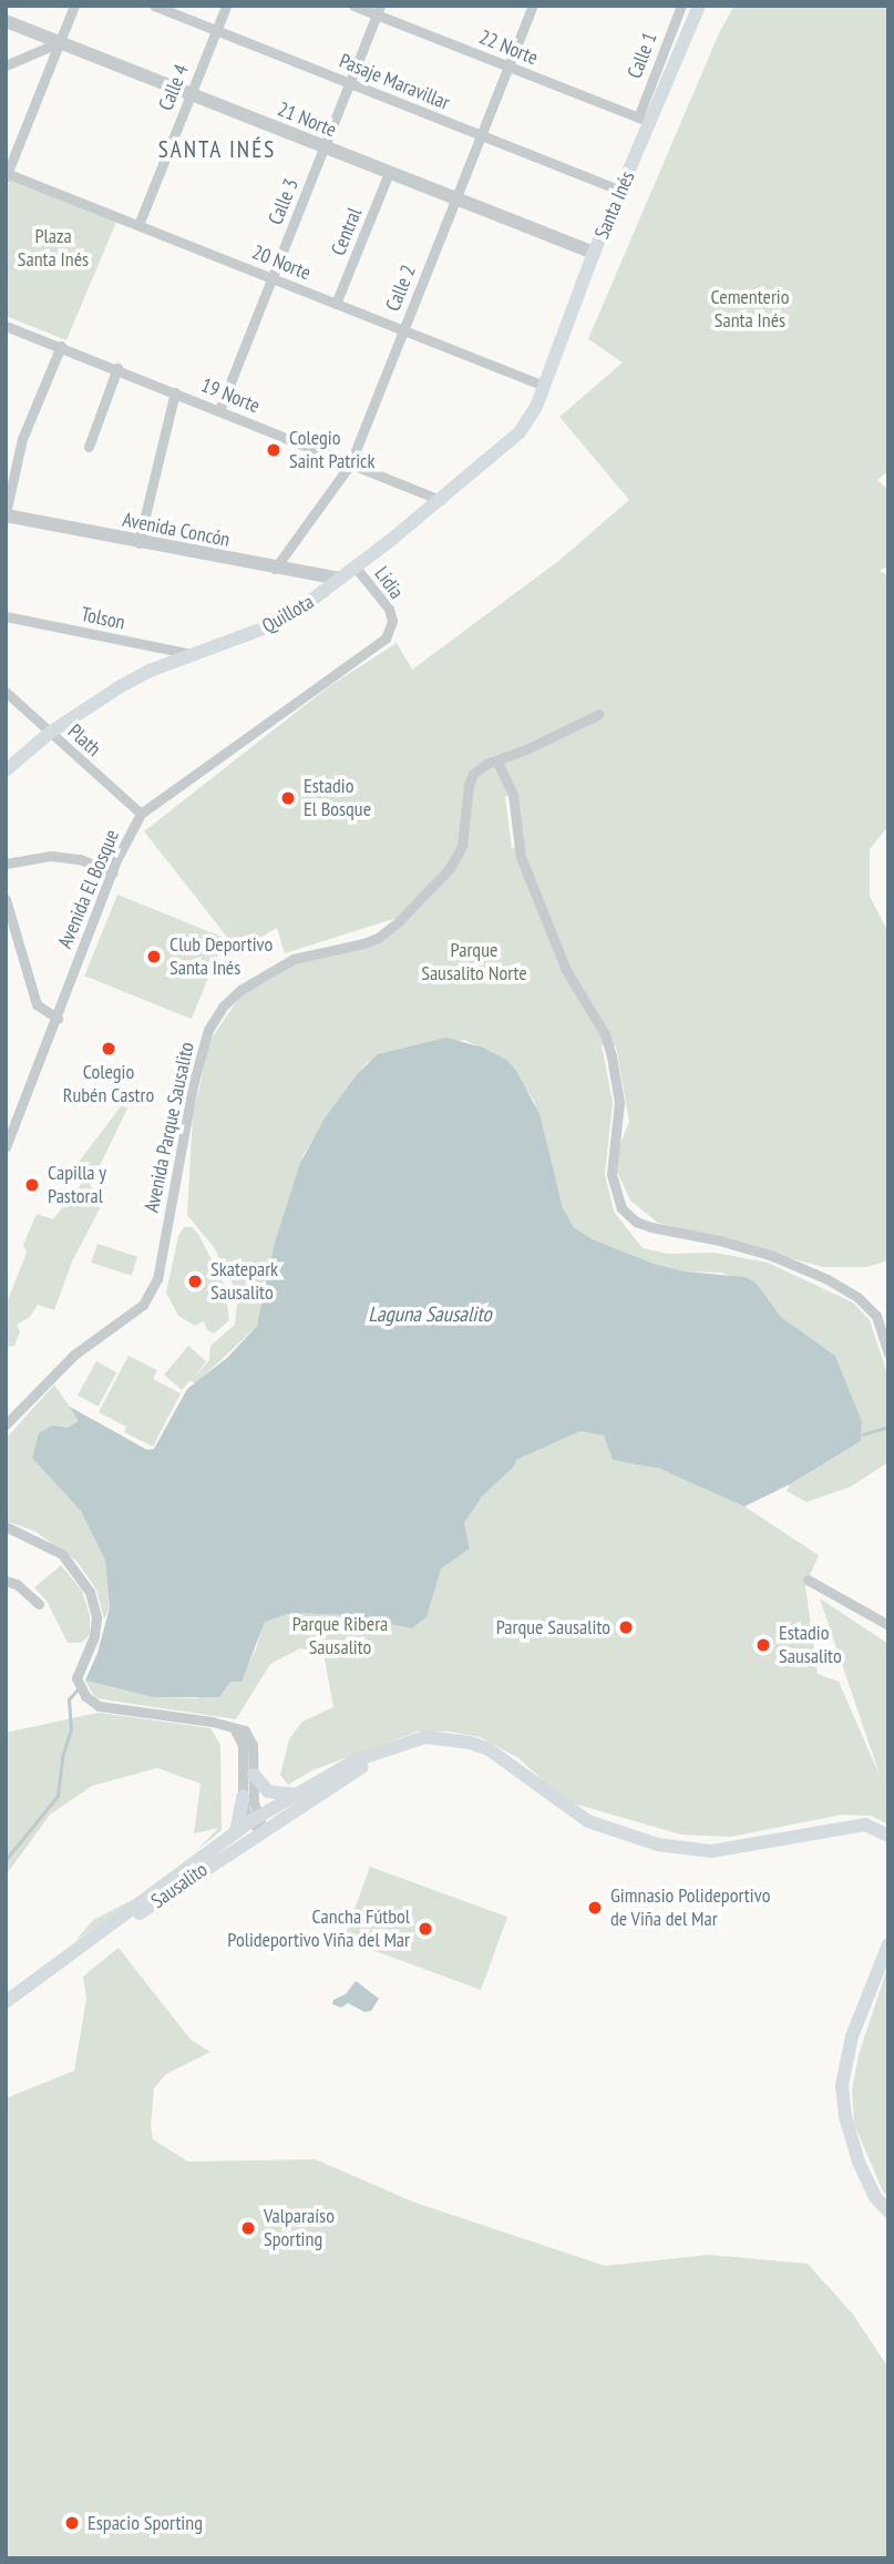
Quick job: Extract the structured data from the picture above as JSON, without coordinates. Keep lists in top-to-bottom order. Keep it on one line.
{"streets":{"main road":["Santa Inés","Quillota","Sausalito"],"street":["22 Norte","Calle 1","Pasaje Maravillar","Calle 4","21 Norte","Calle 3","Central","20 Norte","Calle 2","19 Norte","Avenida Concón","Lidia","Tolson","Plath","Avenida El Bosque","Avenida Parque Sausalito"]},"crossings":[["22 Norte","Calle 1"],["22 Norte","Calle 3"],["22 Norte","Santa Inés"],["22 Norte","Calle 2"],["Calle 1","Santa Inés"],["Pasaje Maravillar","Calle 4"],["Pasaje Maravillar","Calle 3"],["Pasaje Maravillar","Santa Inés"],["Pasaje Maravillar","Calle 2"],["Calle 4","21 Norte"],["Calle 4","20 Norte"],["21 Norte","Calle 3"],["21 Norte","Santa Inés"],["21 Norte","Central"],["21 Norte","Calle 2"],["Calle 3","20 Norte"],["Calle 3","19 Norte"],["Santa Inés","20 Norte"],["Santa Inés","Quillota"],["Central","20 Norte"],["20 Norte","Calle 2"],["Calle 2","19 Norte"],["Calle 2","Avenida Concón"],["19 Norte","Quillota"],["Avenida Concón","Quillota"],["Lidia","Quillota"],["Lidia","Avenida El Bosque"],["Quillota","Tolson"],["Quillota","Plath"],["Plath","Avenida El Bosque"]],"districts":["SANTA INÉS"],"water":["Laguna Sausalito"],"parks":["Plaza Santa Inés","Cementerio Santa Inés","Parque Sausalito Norte","Parque Ribera Sausalito"],"places":["Colegio Saint Patrick","Estadio El Bosque","Club Deportivo Santa Inés","Colegio Rubén Castro","Capilla y Pastoral","Skatepark Sausalito","Parque Sausalito","Estadio Sausalito","Gimnasio Polideportivo de Viña del Mar","Cancha Fútbol Polideportivo Viña del Mar","Valparaíso Sporting","Espacio Sporting"]}
